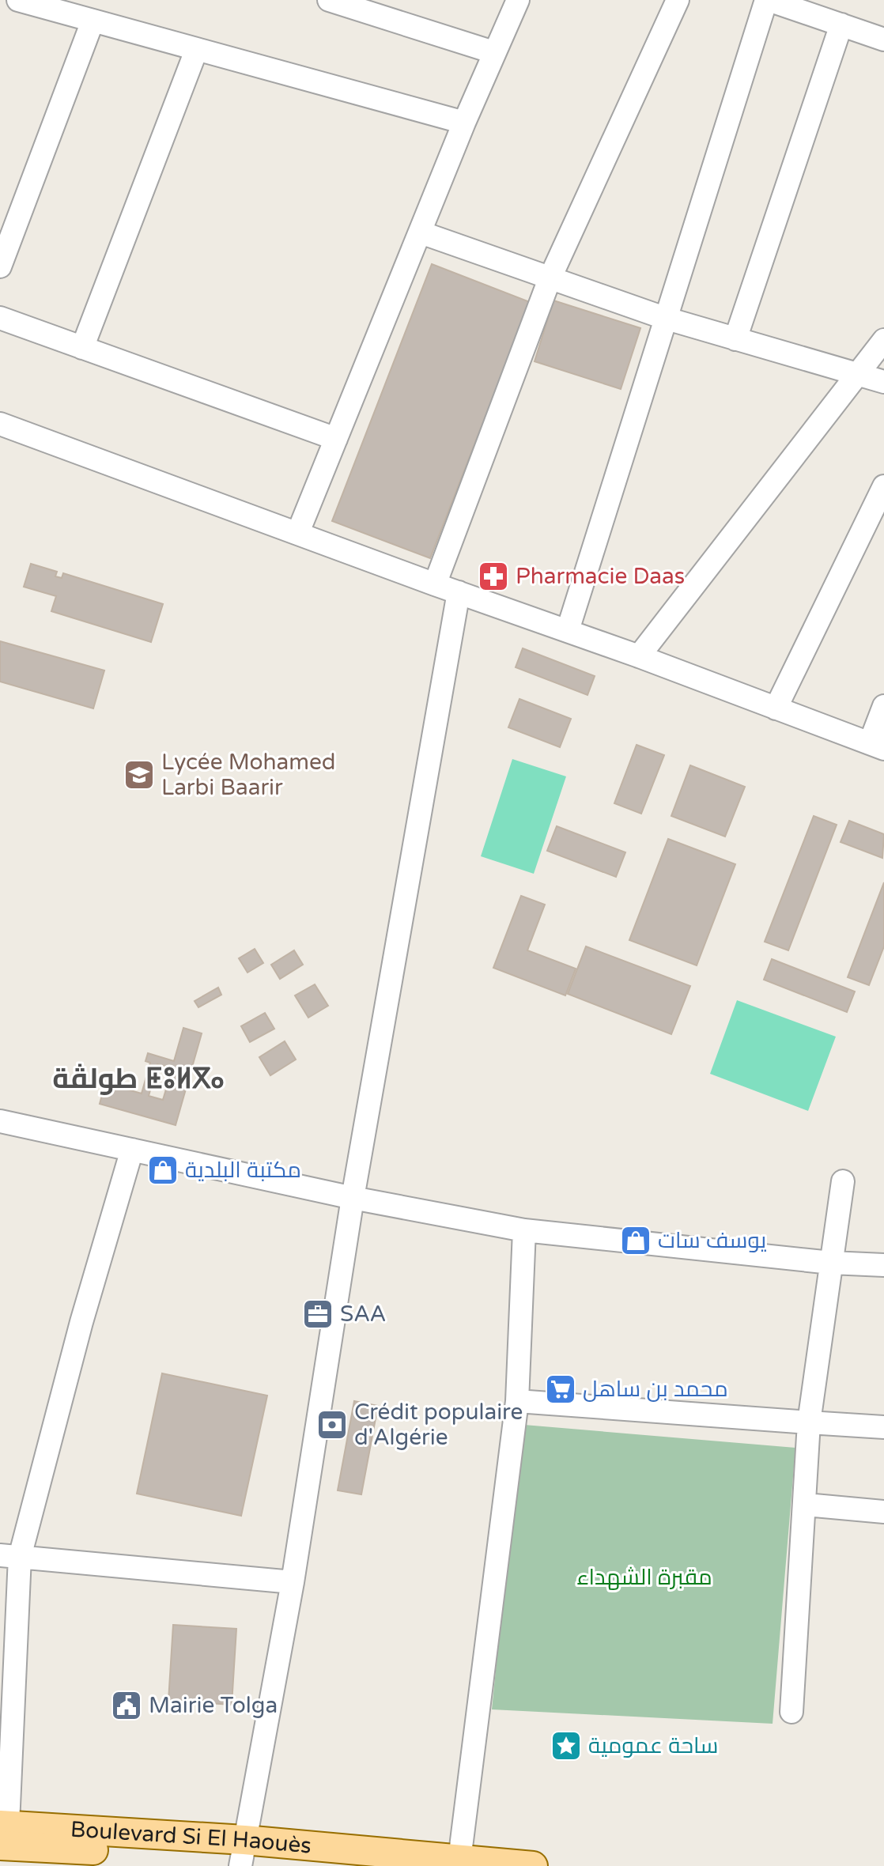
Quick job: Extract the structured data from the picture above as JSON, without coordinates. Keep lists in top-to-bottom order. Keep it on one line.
{"streets":{"main road":["Boulevard Si El Haouès"]},"districts":["طولڤة ⵟⵓⵍⴳⴰ"],"parks":["مقبرة الشهداء"],"places":{"pharmacy":["Pharmacie Daas"],"school or university":["Lycée Mohamed Larbi Baarir"],"shop":["مكتبة البلدية","يوسف سات"],"office":["SAA"],"supermarket":["محمد بن ساهل"],"bank":["Crédit populaire d'Algérie"],"public building":["Mairie Tolga"],"place":["ساحة عمومية"]}}
